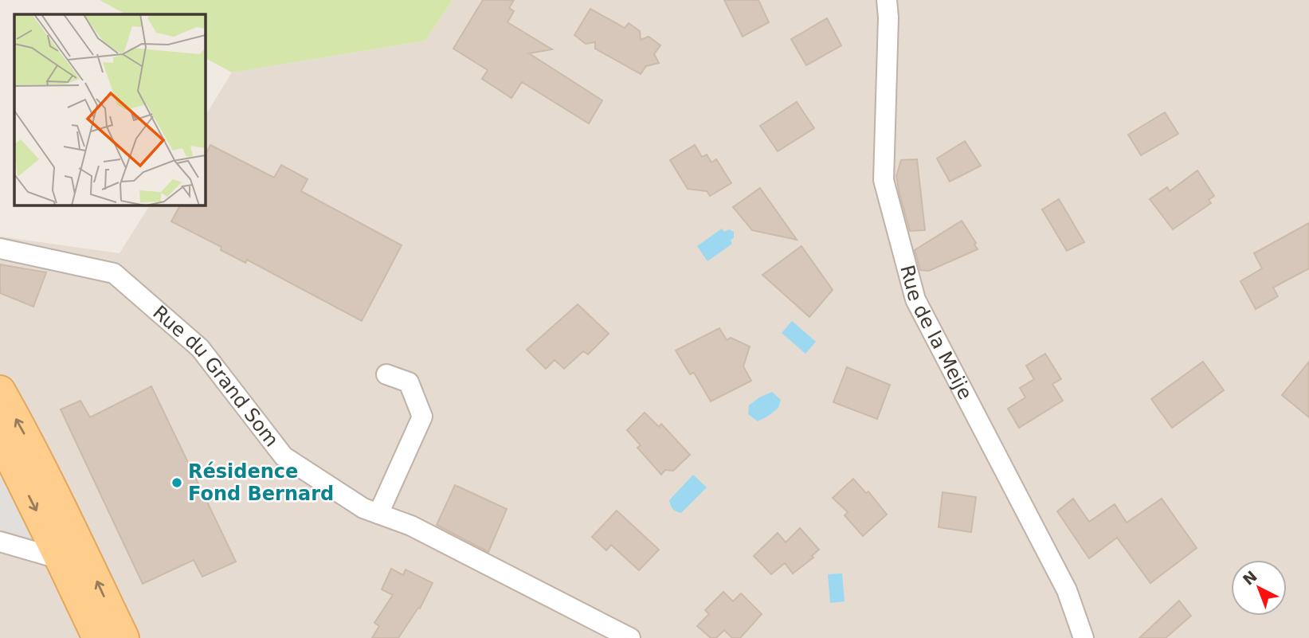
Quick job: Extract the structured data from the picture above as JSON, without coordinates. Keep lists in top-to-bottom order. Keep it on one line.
{"streets":{"street":["Rue de la Meije","Rue du Grand Som"]},"places":["Résidence Fond Bernard"],"north":"top left"}
